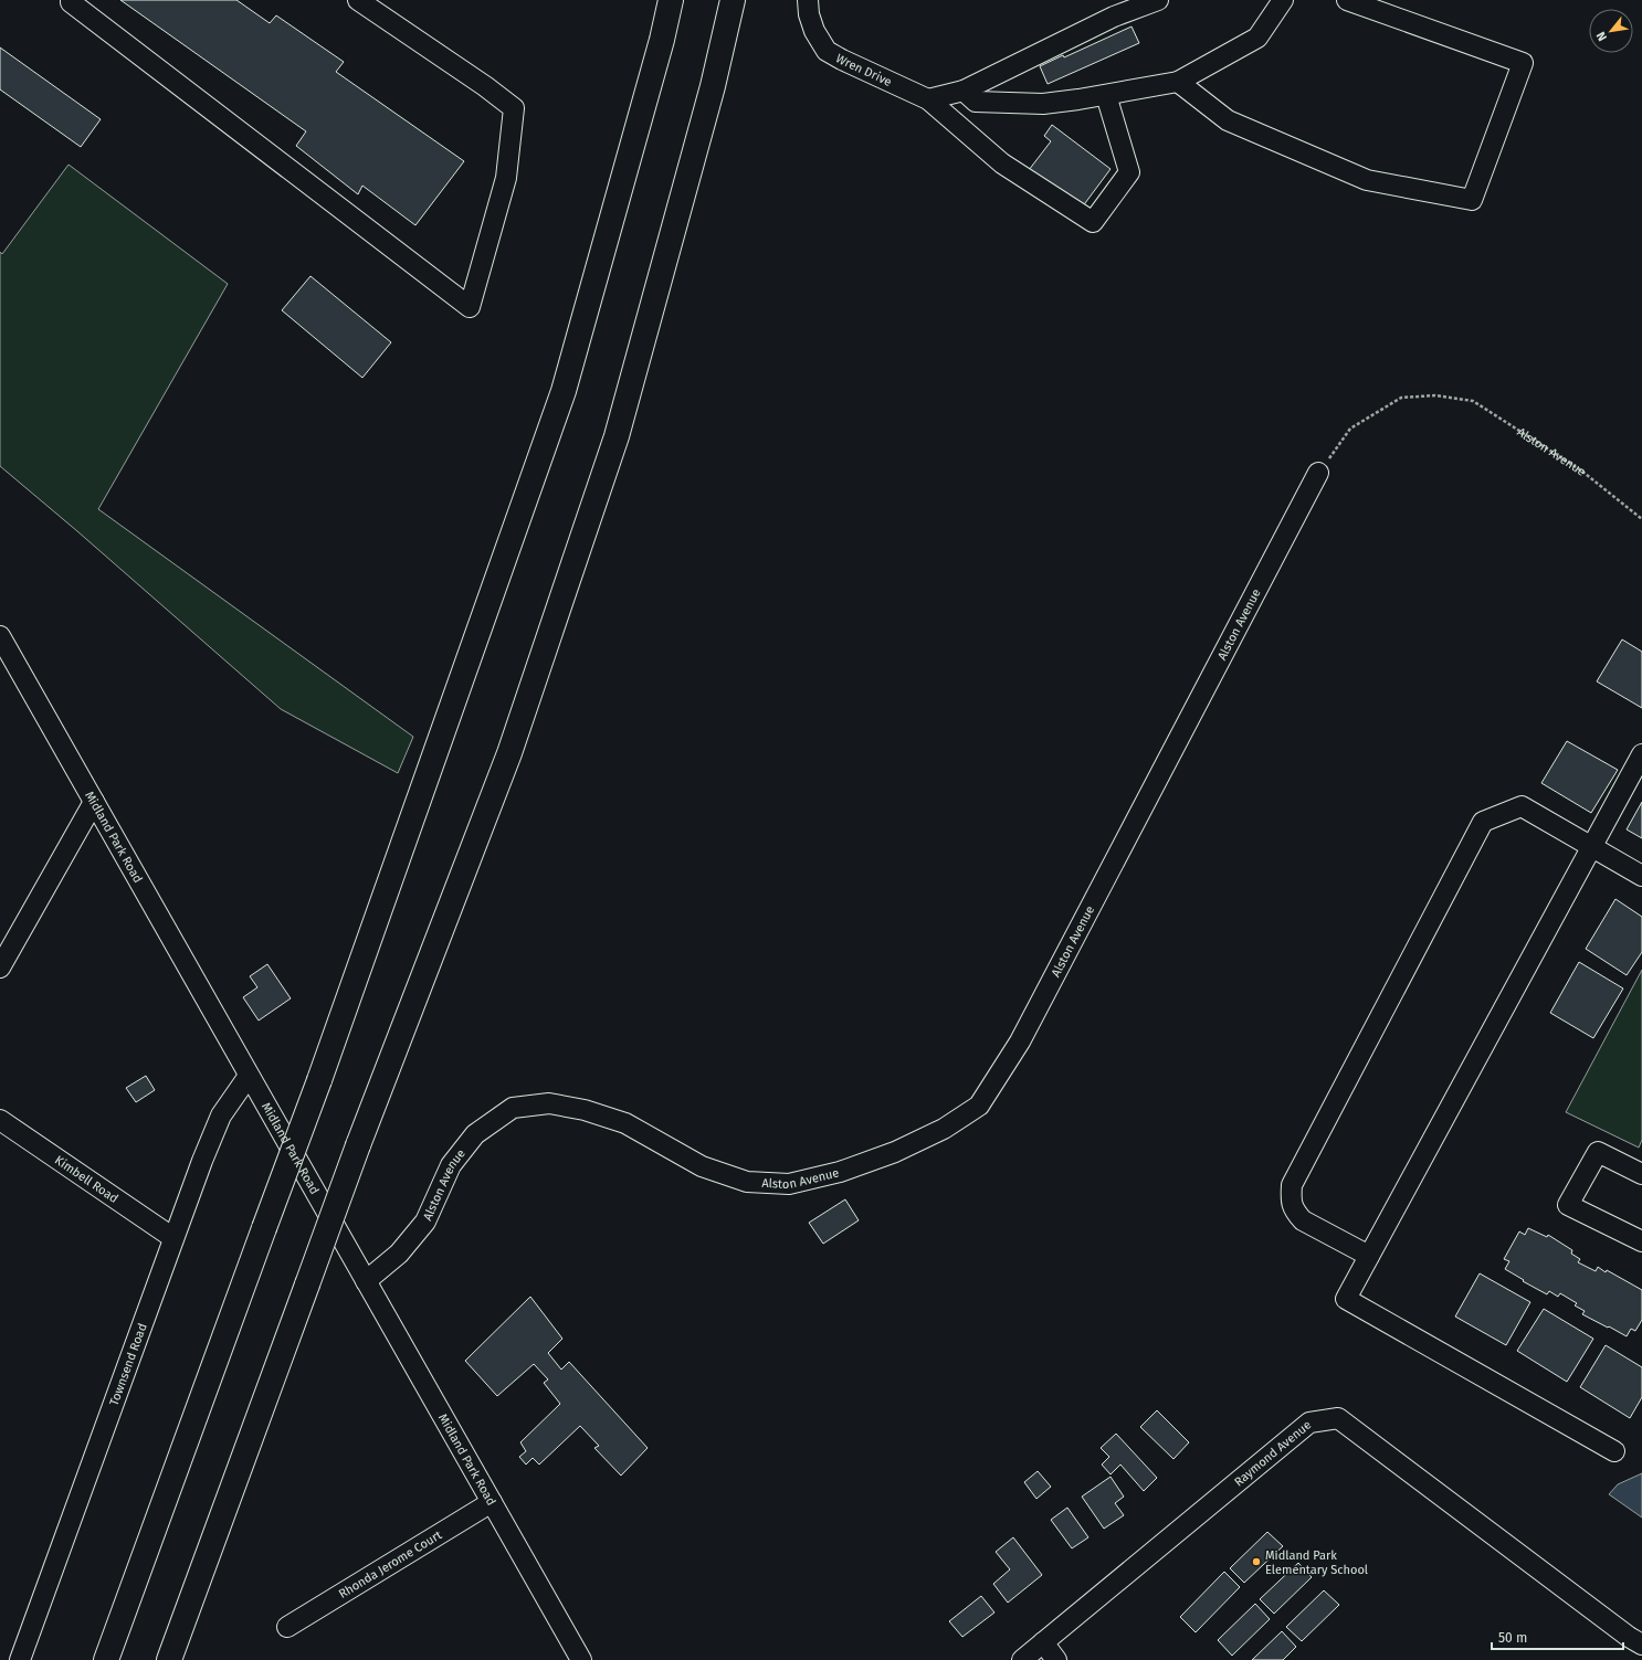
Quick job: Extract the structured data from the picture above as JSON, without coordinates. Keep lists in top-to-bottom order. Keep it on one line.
{"streets":{"street":["Wren Drive","Alston Avenue","Midland Park Road","Kimbell Road","Townsend Road","Raymond Avenue","Rhonda Jerome Court"]},"crossings":[["Alston Avenue","Midland Park Road"],["Midland Park Road","Townsend Road"],["Midland Park Road","Rhonda Jerome Court"],["Kimbell Road","Townsend Road"]],"places":["Midland Park Elementary School"],"scale_bar":"50 m","north":"bottom left"}
